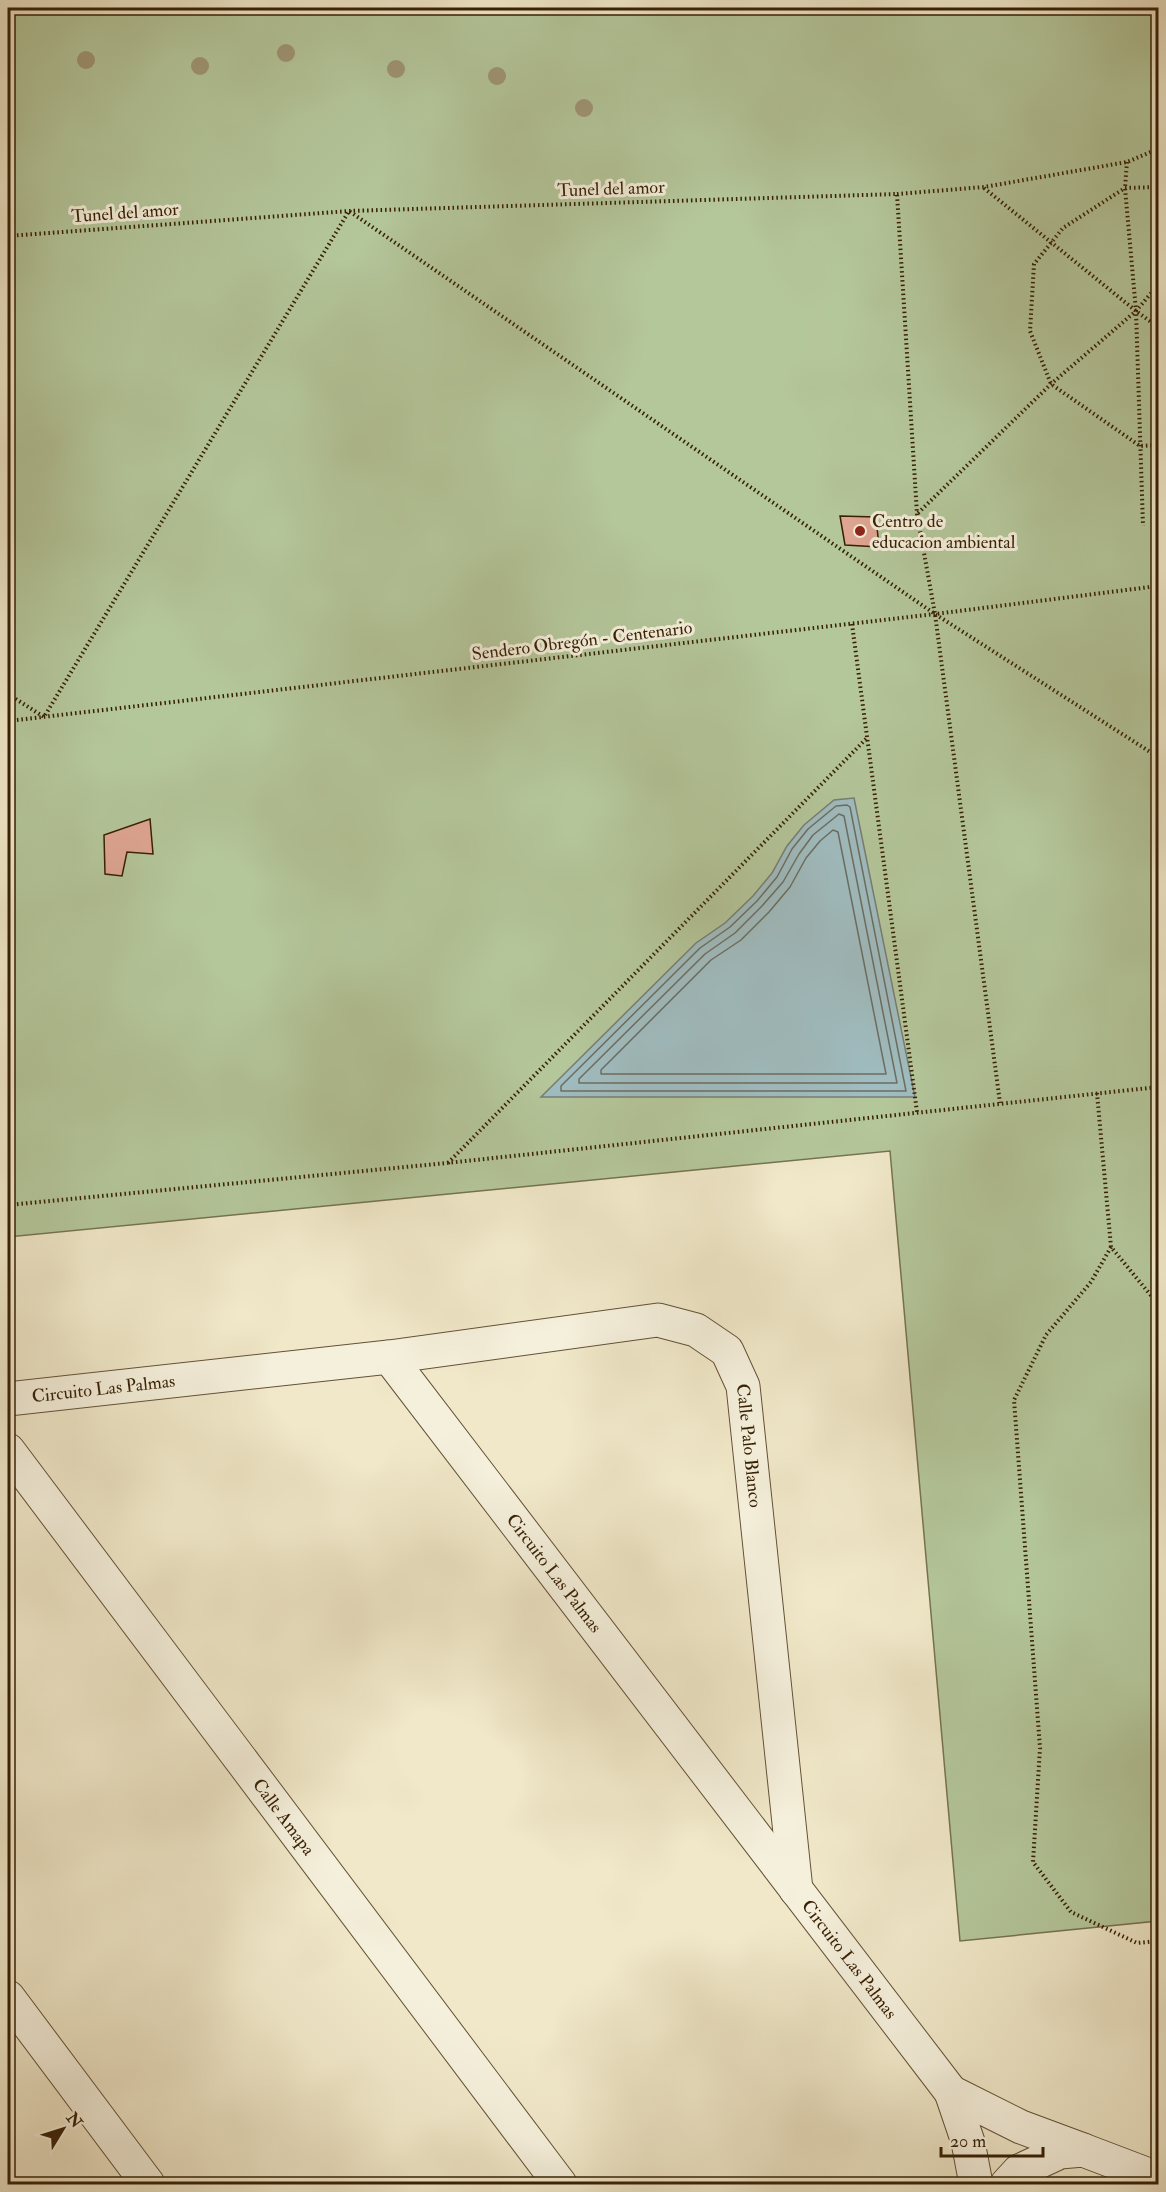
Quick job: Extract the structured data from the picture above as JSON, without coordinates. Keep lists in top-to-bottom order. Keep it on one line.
{"streets":{"street":["Circuito Las Palmas","Calle Palo Blanco","Calle Amapa"],"path":["Tunel del amor","Sendero Obregón - Centenario"]},"crossings":[["Circuito Las Palmas","Calle Palo Blanco"]],"places":["Centro de educacion ambiental"],"scale_bar":"20 m","north":"top right"}
